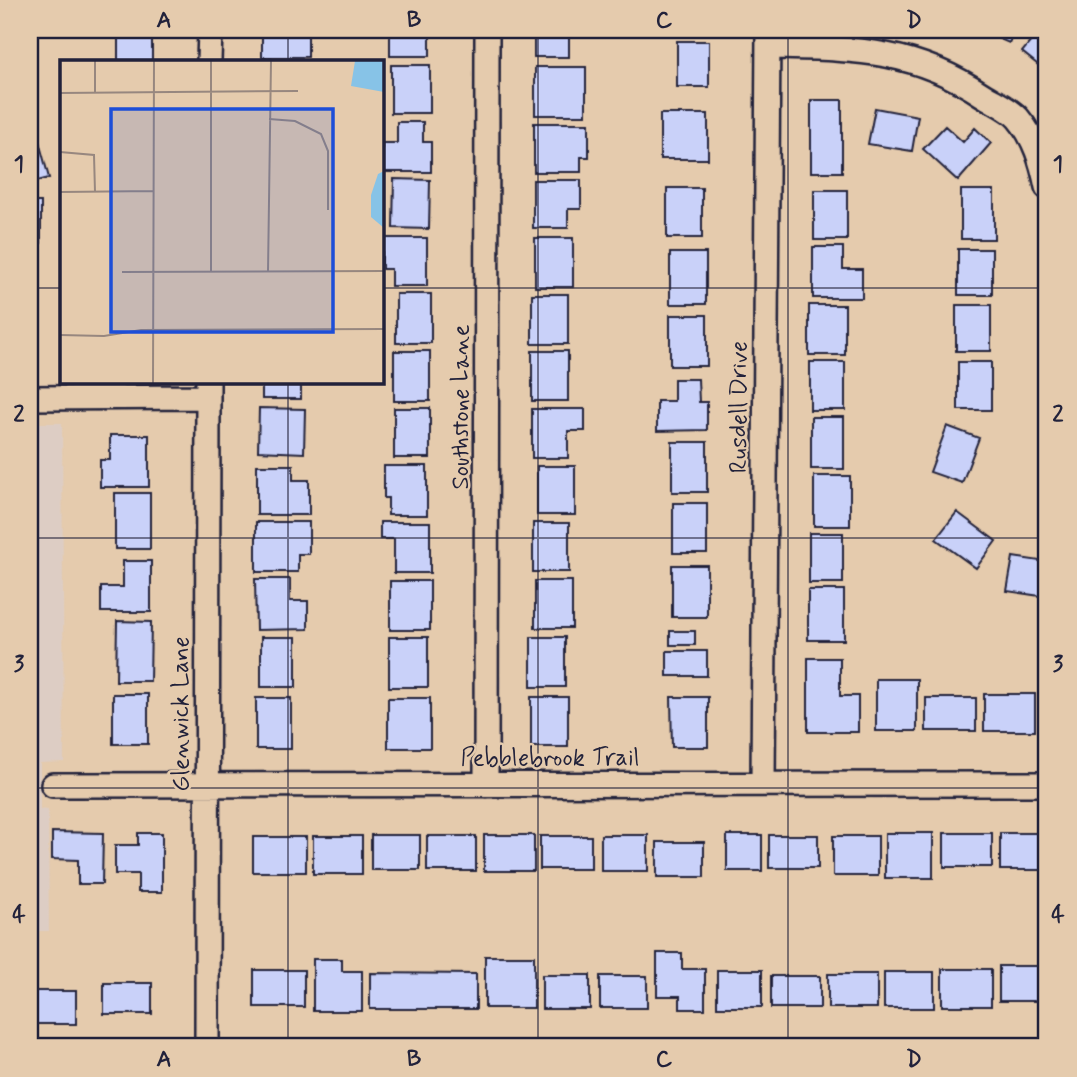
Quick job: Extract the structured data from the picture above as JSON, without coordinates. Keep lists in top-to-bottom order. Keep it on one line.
{"streets":{"street":["Southstone Lane","Rusdell Drive","Glenwick Lane","Pebblebrook Trail"]},"crossings":[["Southstone Lane","Pebblebrook Trail"],["Rusdell Drive","Pebblebrook Trail"],["Glenwick Lane","Pebblebrook Trail"]],"grid":{"columns":["A","B","C","D"],"rows":["1","2","3","4"]}}
